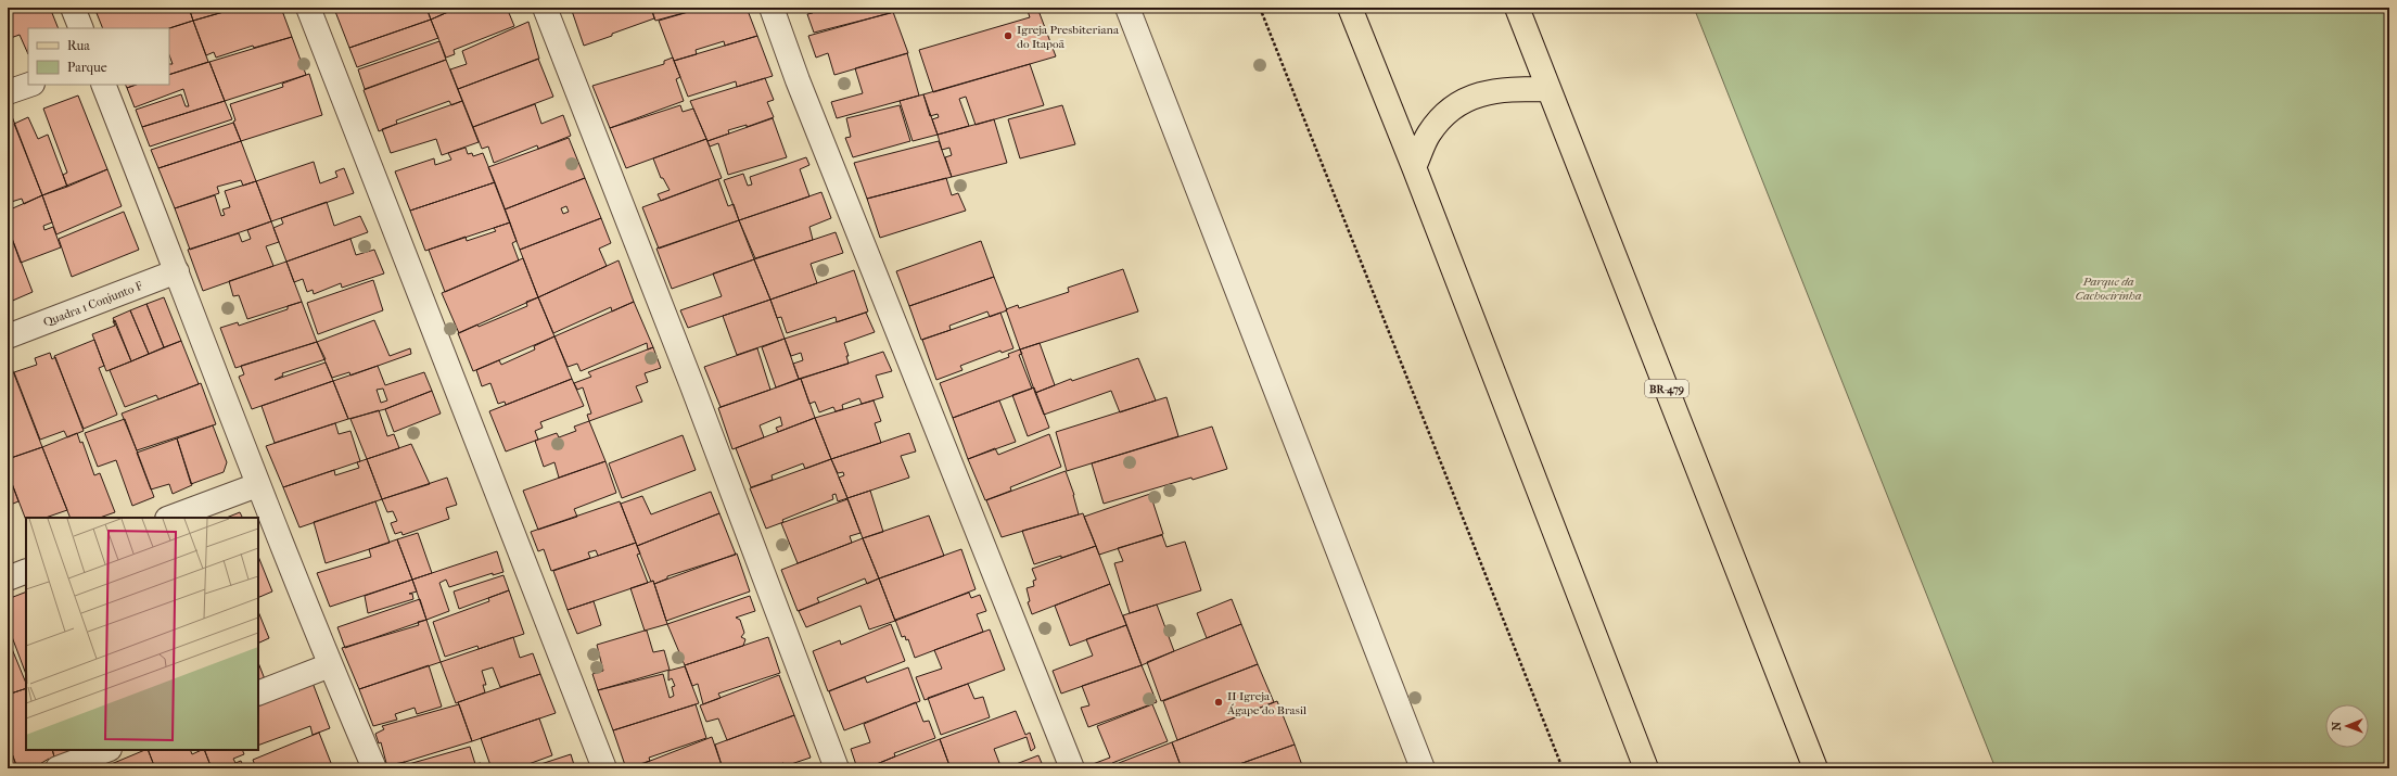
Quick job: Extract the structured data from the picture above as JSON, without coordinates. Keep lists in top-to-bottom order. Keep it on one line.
{"streets":{"main road":["BR-479"],"street":["Quadra 1 Conjunto F"]},"parks":["Parque da Cachoeirinha"],"places":["Igreja Presbiteriana do Itapoã","II Igreja Ágape do Brasil"],"legend":["Rua","Parque"],"north":"left"}
